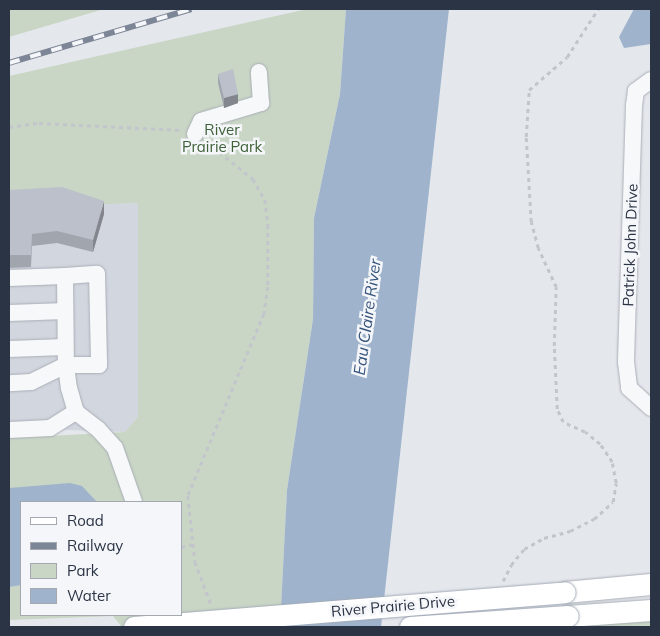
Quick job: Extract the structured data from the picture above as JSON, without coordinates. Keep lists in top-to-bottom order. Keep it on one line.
{"streets":{"main road":["River Prairie Drive"],"street":["Patrick John Drive"]},"water":["Eau Claire River"],"parks":["River Prairie Park"],"legend":["Road","Railway","Park","Water"]}
